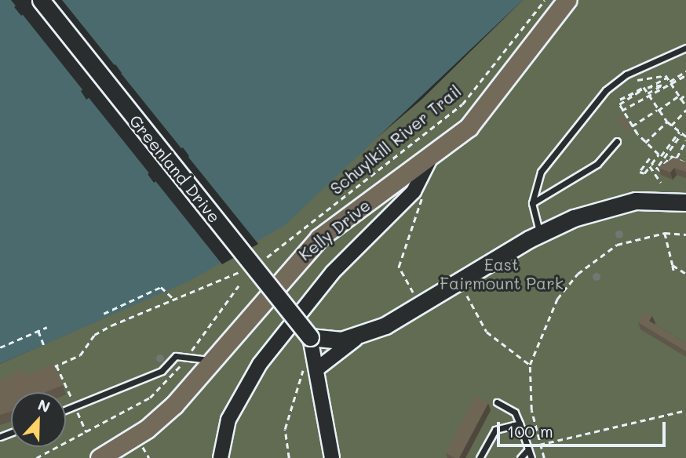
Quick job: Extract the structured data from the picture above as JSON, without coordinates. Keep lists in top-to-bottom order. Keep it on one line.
{"streets":{"main road":["Greenland Drive","Kelly Drive"],"path":["Schuylkill River Trail"]},"parks":["East Fairmount Park"],"scale_bar":"100 m","north":"top"}
